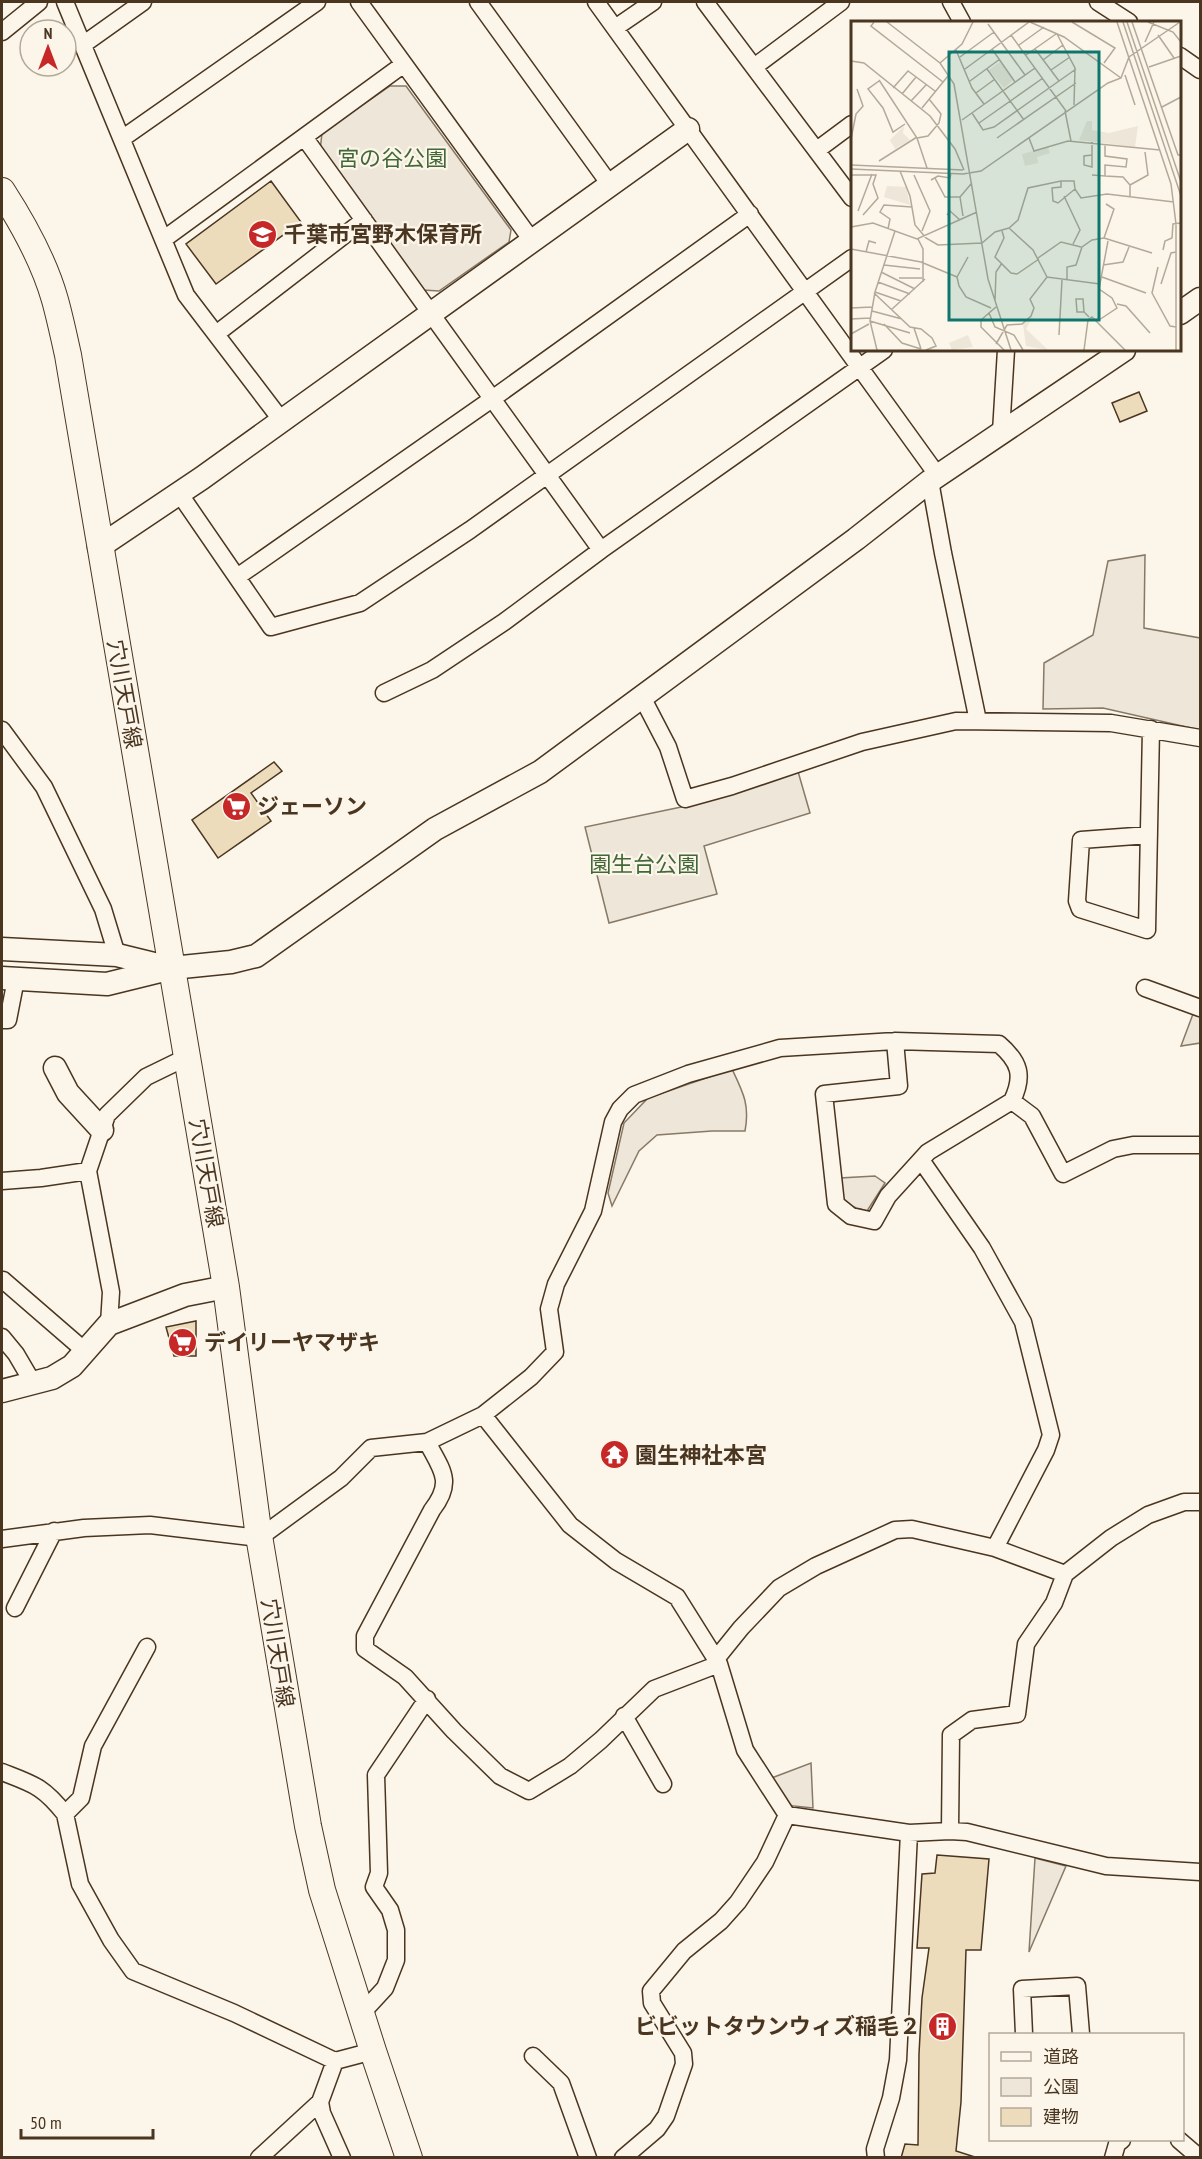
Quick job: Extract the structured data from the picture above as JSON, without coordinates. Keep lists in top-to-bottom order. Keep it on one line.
{"streets":{"main road":["穴川天戸線"]},"parks":["宮の谷公園","園生台公園"],"places":{"school or university":["千葉市宮野木保育所"],"supermarket":["ジェーソン","デイリーヤマザキ"],"temple":["園生神社本宮"],"building":["ビビットタウンウィズ稲毛２"]},"legend":["道路","公園","建物"],"scale_bar":"50 m","north":"top"}
